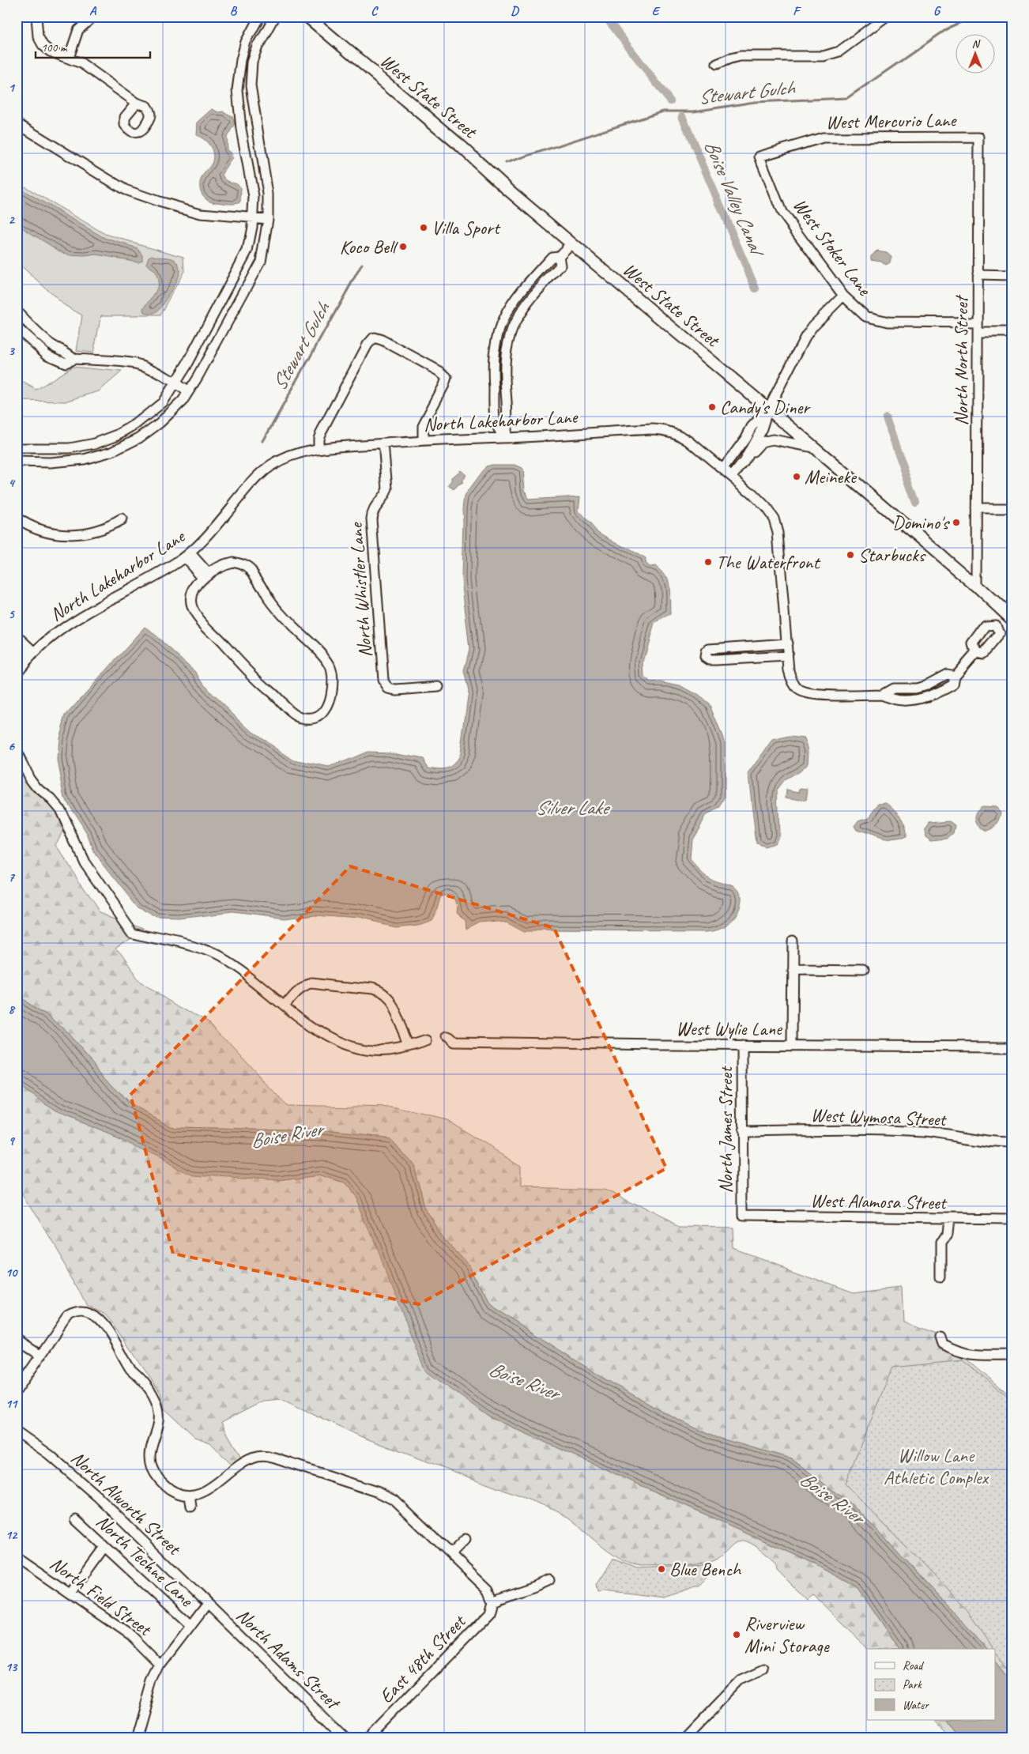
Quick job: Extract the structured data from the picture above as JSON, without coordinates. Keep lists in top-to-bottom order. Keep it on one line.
{"streets":{"main road":["West State Street"],"street":["West Mercurio Lane","West Stoker Lane","North North Street","North Lakeharbor Lane","North Whistler Lane","West Wylie Lane","West Wymosa Street","North James Street","West Alamosa Street","North Alworth Street","North Techne Lane","North Field Street","North Adams Street","East 48th Street"]},"crossings":[["West State Street","North North Street"],["West State Street","North Lakeharbor Lane"],["West Mercurio Lane","West Stoker Lane"],["West Mercurio Lane","North North Street"],["West Stoker Lane","North North Street"],["North Lakeharbor Lane","North Whistler Lane"],["West Wylie Lane","North James Street"],["West Wymosa Street","North James Street"],["North James Street","West Alamosa Street"],["North Alworth Street","North Adams Street"]],"water":["Stewart Gulch","Boise Valley Canal","Silver Lake","Boise River"],"parks":["Willow Lane Athletic Complex"],"places":["Villa Sport","Koco Bell","Candy's Diner","Meineke","Domino's","Starbucks","The Waterfront","Blue Bench","Riverview Mini Storage"],"legend":["Road","Park","Water"],"scale_bar":"100 m","north":"top","grid":{"columns":["A","B","C","D","E","F","G"],"rows":["1","2","3","4","5","6","7","8","9","10","11","12","13"]}}
